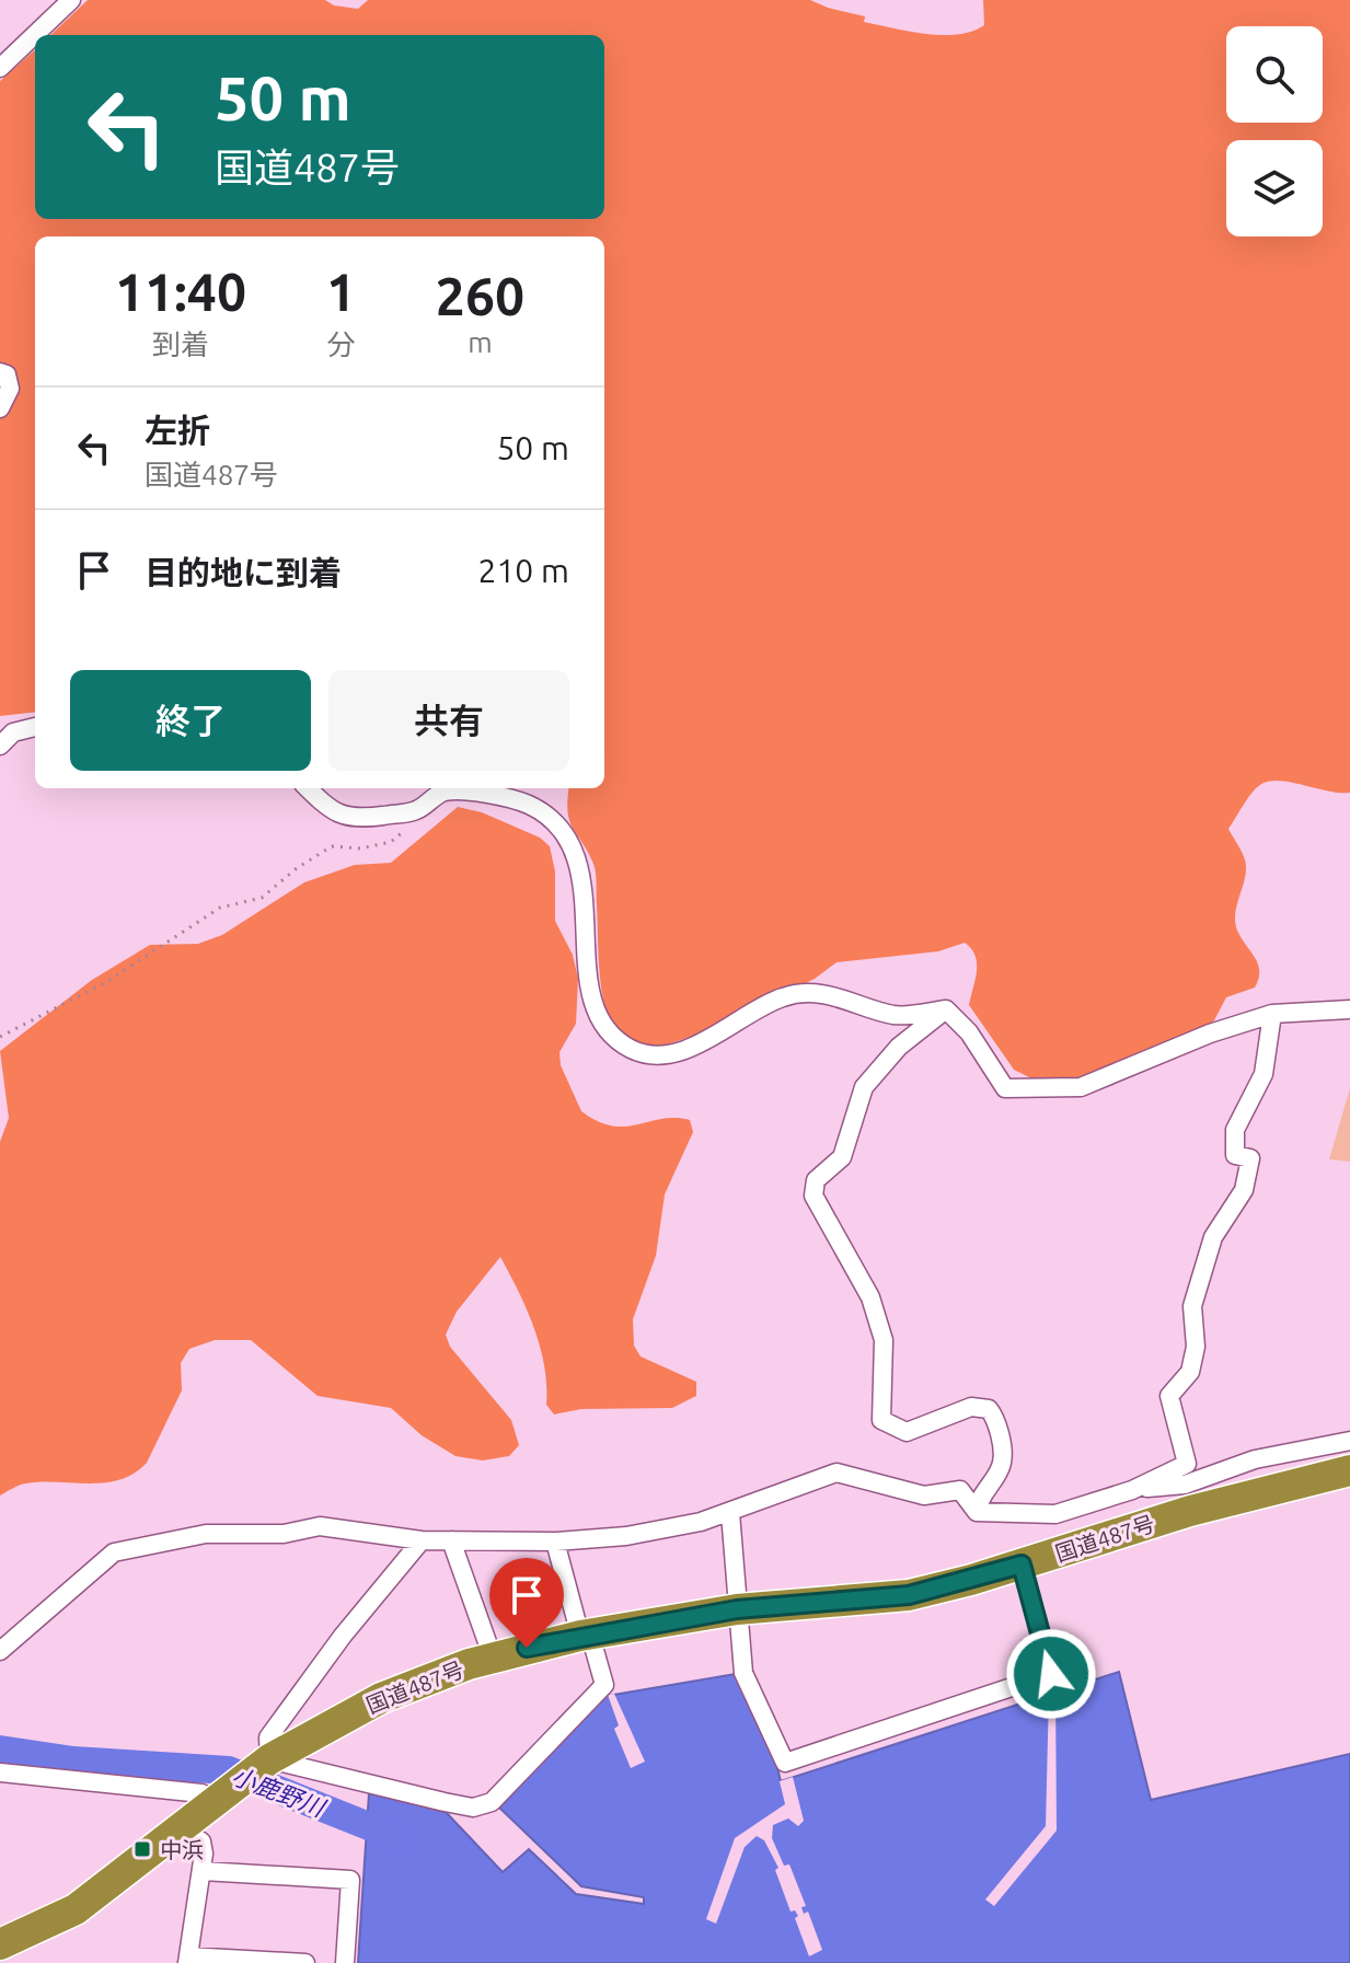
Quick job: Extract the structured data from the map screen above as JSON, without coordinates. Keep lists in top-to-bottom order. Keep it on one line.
{"streets":{"highway":["国道487号"]},"water":["小鹿野川"],"places":{"transit":["中浜"]},"page":{"turn":["50 m","国道487号"],"eta":["11:40","到着","1","分","260","m"],"list":[{"name":"左折","note":"国道487号","value":"50 m"},{"name":"目的地に到着","value":"210 m"}],"buttons":["終了","共有"]}}
